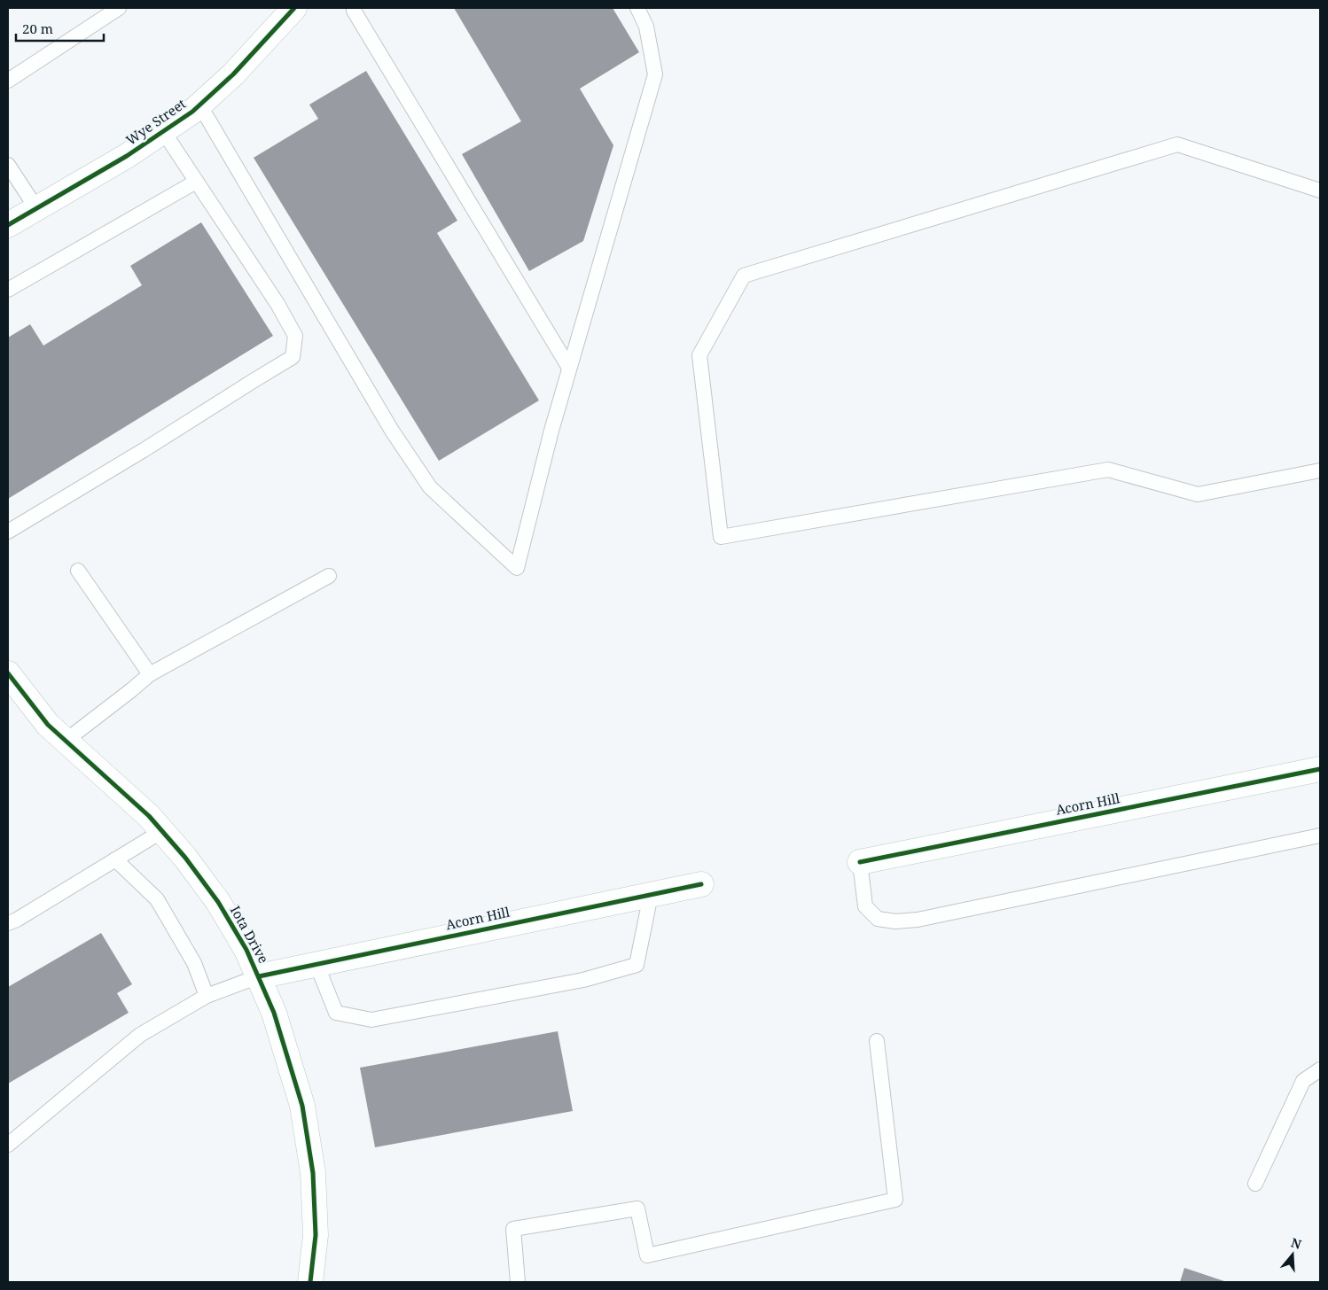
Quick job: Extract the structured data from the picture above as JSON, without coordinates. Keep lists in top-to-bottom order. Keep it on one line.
{"streets":{"street":["Wye Street","Acorn Hill","Iota Drive"]},"crossings":[["Acorn Hill","Iota Drive"]],"scale_bar":"20 m","north":"top"}
